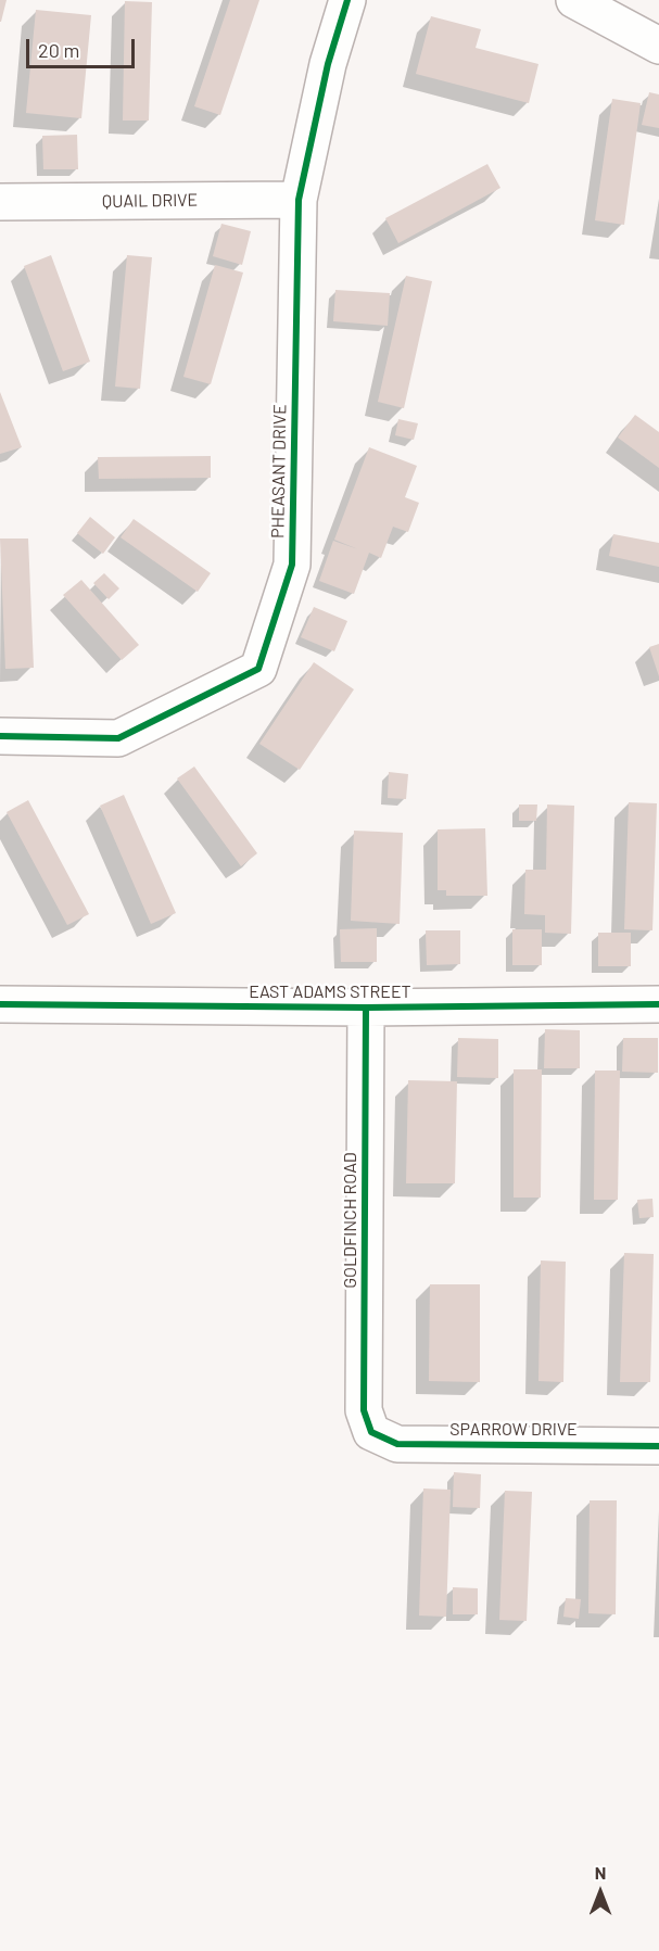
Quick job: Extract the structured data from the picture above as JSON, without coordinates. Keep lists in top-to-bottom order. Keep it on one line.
{"streets":{"street":["QUAIL DRIVE","PHEASANT DRIVE","EAST ADAMS STREET","GOLDFINCH ROAD","SPARROW DRIVE"]},"crossings":[["QUAIL DRIVE","PHEASANT DRIVE"],["EAST ADAMS STREET","GOLDFINCH ROAD"],["GOLDFINCH ROAD","SPARROW DRIVE"]],"scale_bar":"20 m","north":"top"}
